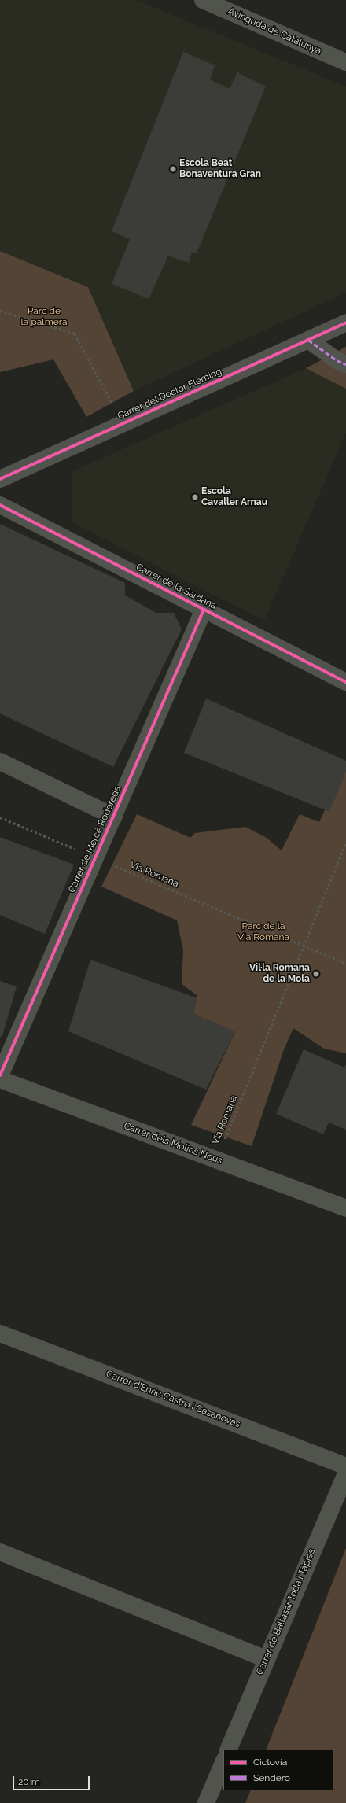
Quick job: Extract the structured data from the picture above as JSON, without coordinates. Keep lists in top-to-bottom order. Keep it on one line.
{"streets":{"street":["Avinguda de Catalunya","Carrer del Doctor Fleming","Carrer de la Sardana","Carrer de Mercè Rodoreda","Carrer dels Molins Nous","Carrer d'Enric Castro i Casanovas","Carrer de Baltasar Toda i Tàpies"],"path":["Via Romana"]},"crossings":[["Carrer de la Sardana","Carrer de Mercè Rodoreda"],["Carrer de Mercè Rodoreda","Via Romana"],["Via Romana","Carrer dels Molins Nous"]],"parks":["Parc de la palmera","Parc de la Via Romana"],"places":["Escola Beat Bonaventura Gran","Escola Cavaller Arnau","Vil·la Romana de la Mola"],"legend":["Ciclovía","Sendero"],"scale_bar":"20 m"}
